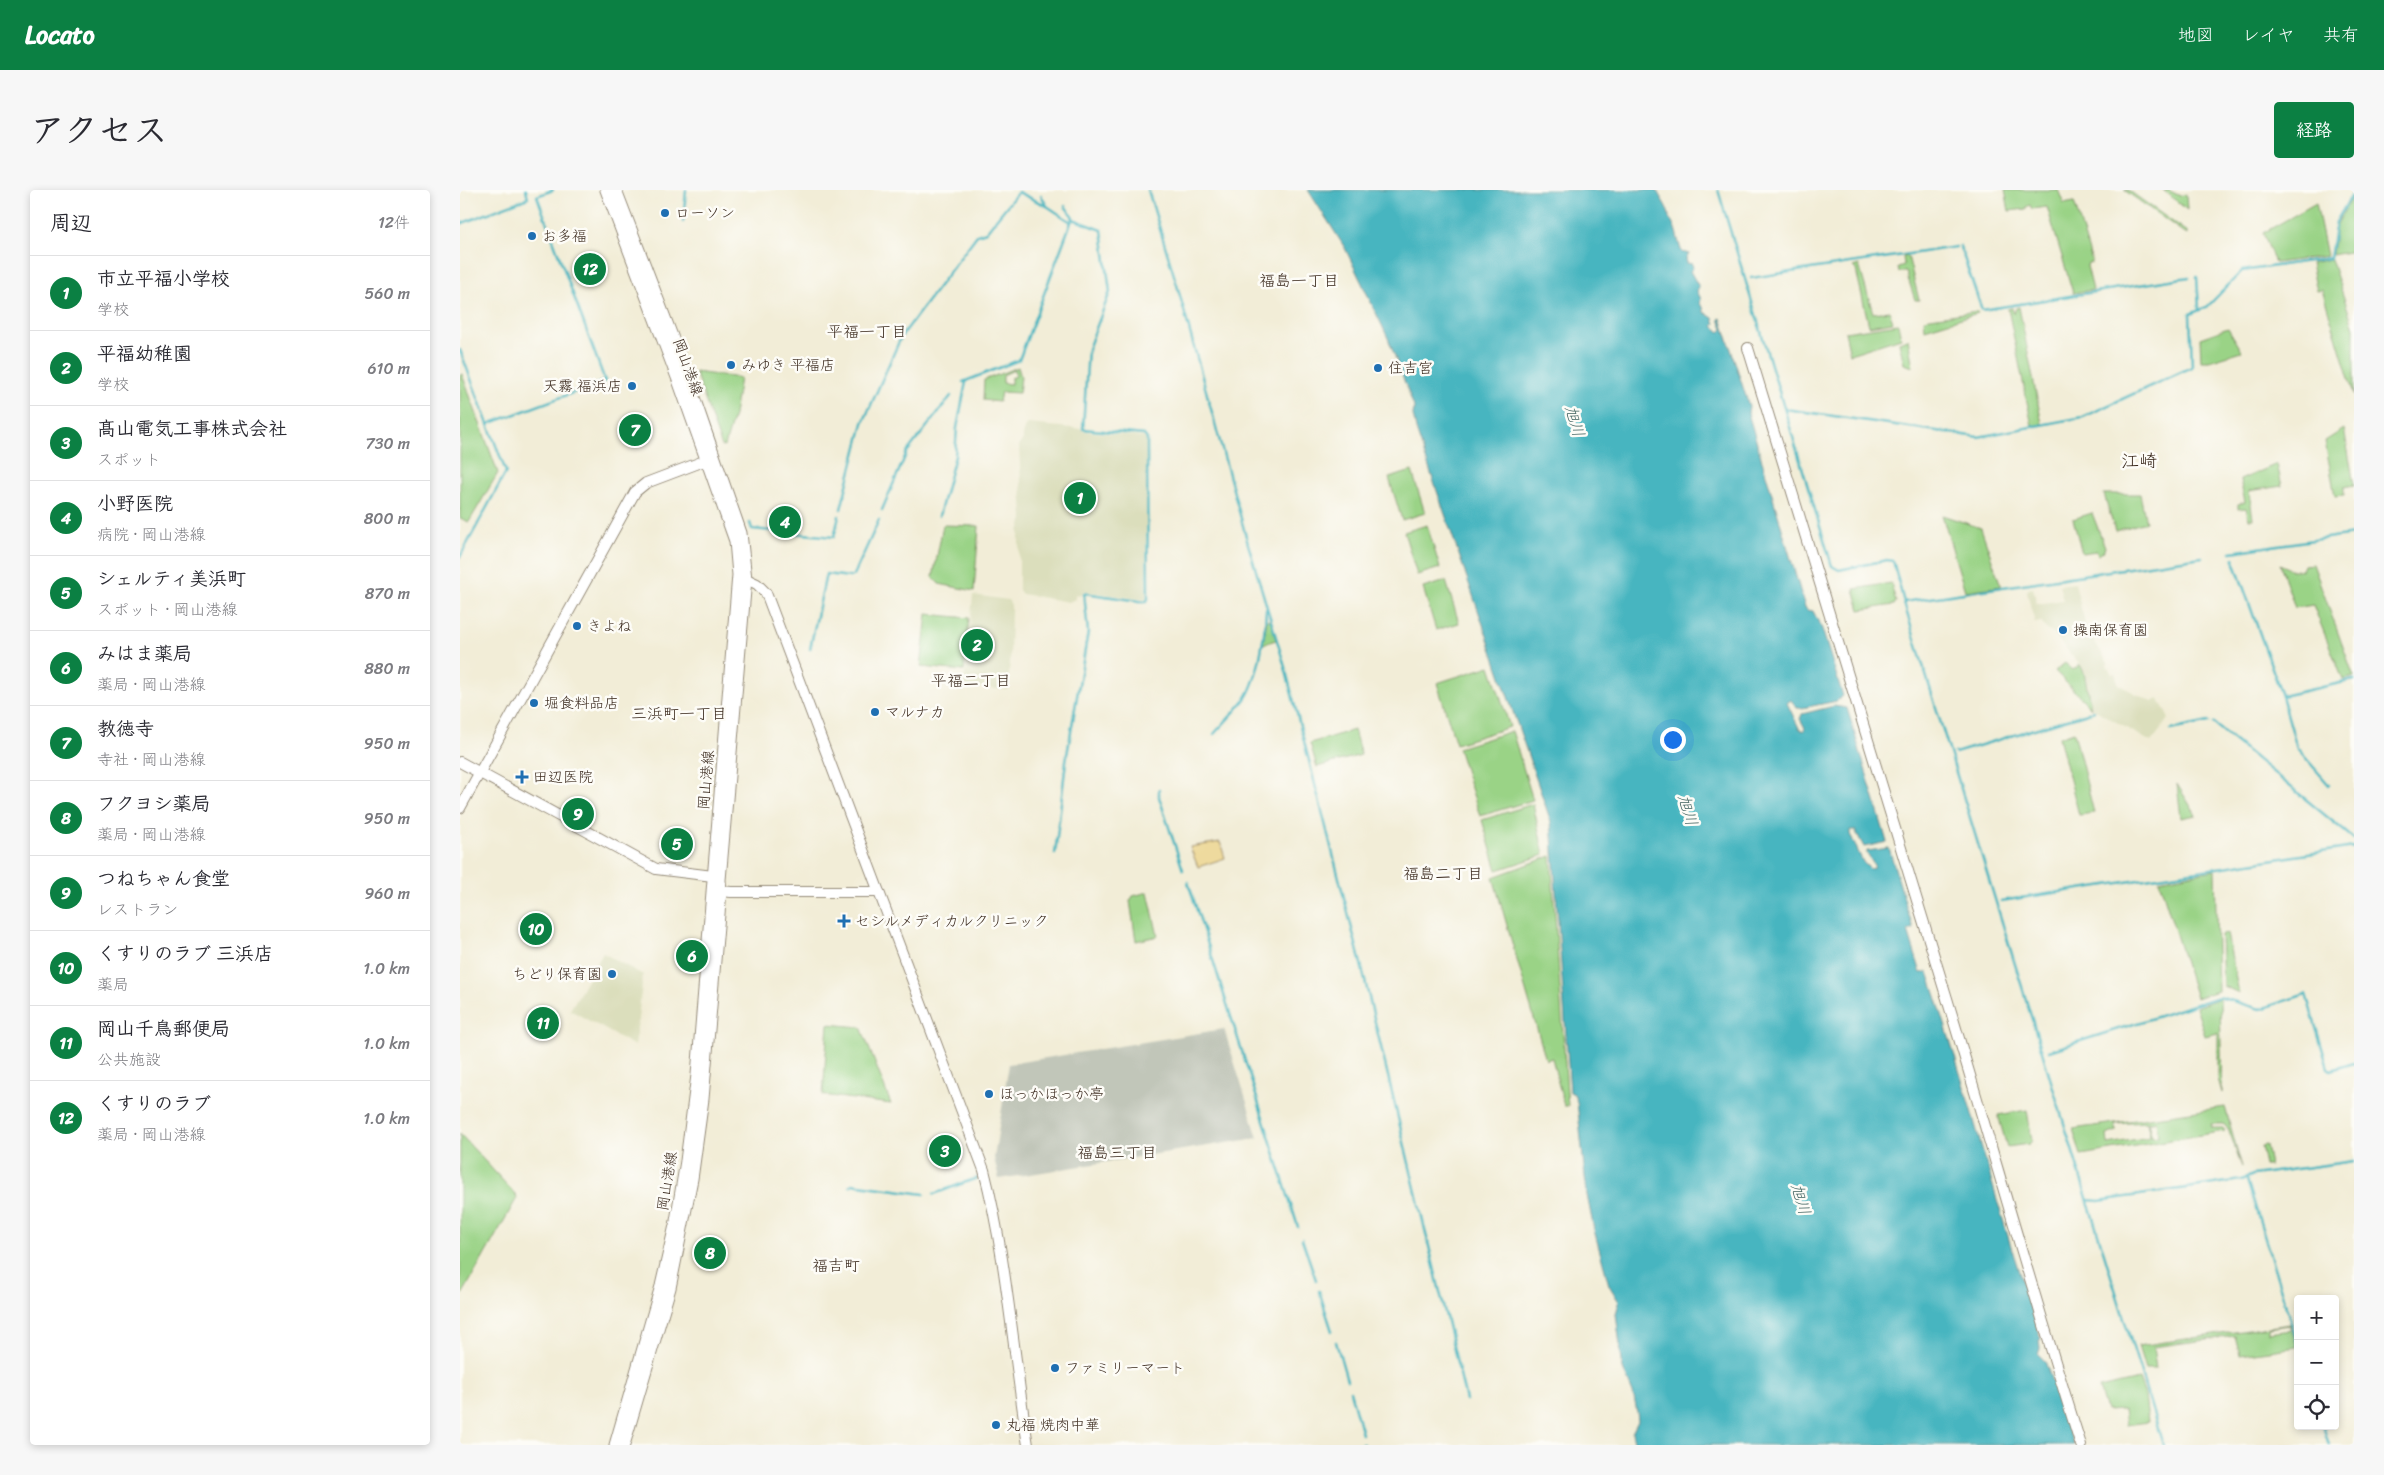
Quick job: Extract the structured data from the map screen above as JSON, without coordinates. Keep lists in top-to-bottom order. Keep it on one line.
{"streets":{"main road":["岡山港線"]},"districts":["福島一丁目","平福一丁目","江崎","平福二丁目","三浜町一丁目","福島二丁目","福島三丁目","福吉町"],"water":["旭川"],"places":{"other":["ローソン","お多福","みゆき 平福店","住吉宮","天霧 福浜店","きよね","操南保育園","堀食料品店","マルナカ","ちどり保育園","ほっかほっか亭","ファミリーマート","丸福 焼肉中華"],"health":["田辺医院","セシルメディカルクリニック"]},"page":{"header":"Locato","nav":["地図","レイヤ","共有"],"title":"アクセス","buttons":"経路","heading":["周辺","12件"],"pins":["12","7","1","4","2","9","5","10","6","11","3","8"],"list":[{"mark":"1","name":"市立平福小学校","note":"学校","value":"560 m"},{"mark":"2","name":"平福幼稚園","note":"学校","value":"610 m"},{"mark":"3","name":"髙山電気工事株式会社","note":"スポット","value":"730 m"},{"mark":"4","name":"小野医院","note":"病院 · 岡山港線","value":"800 m"},{"mark":"5","name":"シェルティ美浜町","note":"スポット · 岡山港線","value":"870 m"},{"mark":"6","name":"みはま薬局","note":"薬局 · 岡山港線","value":"880 m"},{"mark":"7","name":"教徳寺","note":"寺社 · 岡山港線","value":"950 m"},{"mark":"8","name":"フクヨシ薬局","note":"薬局 · 岡山港線","value":"950 m"},{"mark":"9","name":"つねちゃん食堂","note":"レストラン","value":"960 m"},{"mark":"10","name":"くすりのラブ 三浜店","note":"薬局","value":"1.0 km"},{"mark":"11","name":"岡山千鳥郵便局","note":"公共施設","value":"1.0 km"},{"mark":"12","name":"くすりのラブ","note":"薬局 · 岡山港線","value":"1.0 km"}],"map_buttons":["+","−"]}}
